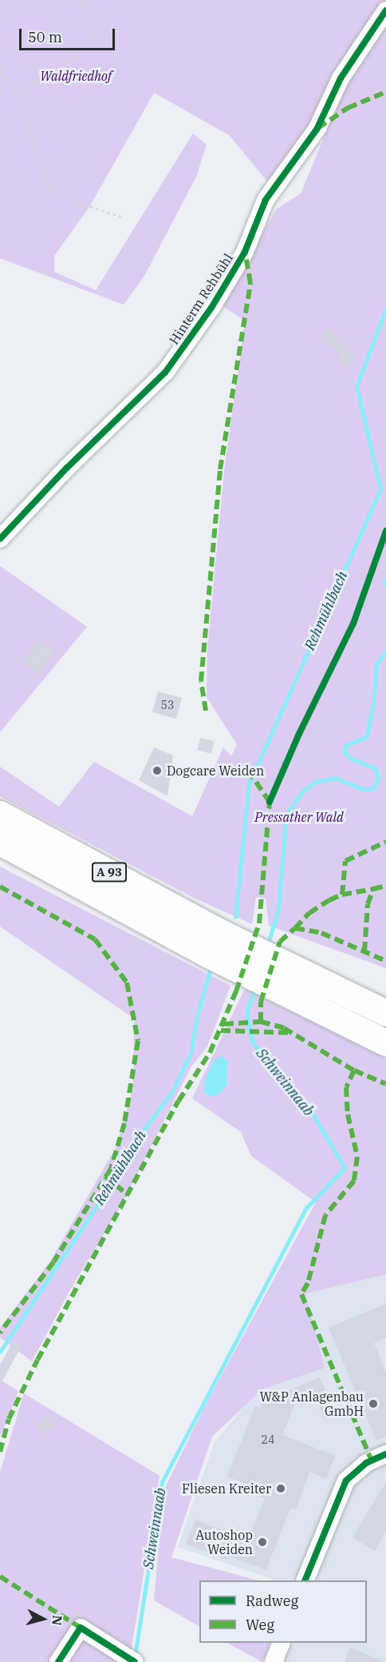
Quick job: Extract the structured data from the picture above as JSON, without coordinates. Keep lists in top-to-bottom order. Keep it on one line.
{"streets":{"highway":["A 93"],"street":["Hinterm Rehbühl"]},"water":["Rehmühlbach","Schweinnaab"],"parks":["Waldfriedhof","Pressather Wald"],"places":["Dogcare Weiden","W&P Anlagenbau GmbH","Fliesen Kreiter","Autoshop Weiden"],"house_numbers":["53","24"],"legend":["Radweg","Weg"],"scale_bar":"50 m","north":"right"}
